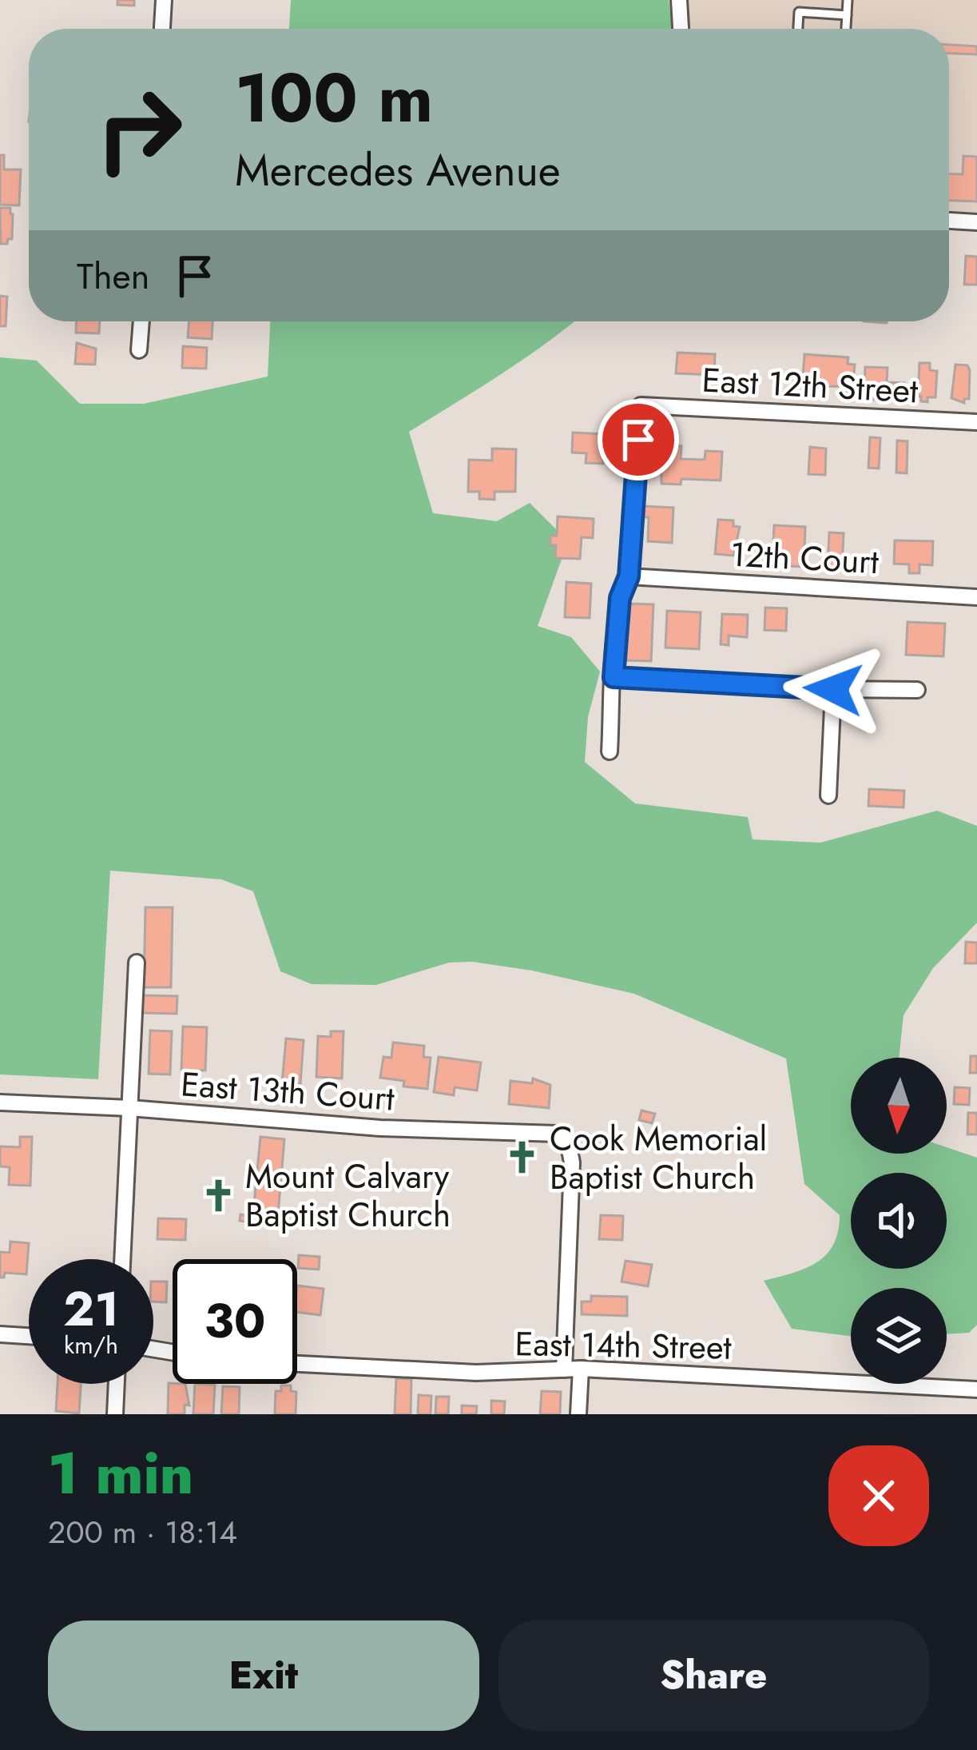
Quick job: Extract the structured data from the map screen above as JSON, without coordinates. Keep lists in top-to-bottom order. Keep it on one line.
{"streets":{"street":["East 12th Street","12th Court","East 13th Court","East 14th Street"]},"crossings":[["East 12th Street","12th Court"],["East 13th Court","East 14th Street"]],"places":{"church":["Cook Memorial Baptist Church","Mount Calvary Baptist Church"]},"north":"bottom","page":{"turn":["100 m","Mercedes Avenue"],"then":"Then","speed":"21 km/h","limit":"30","heading":["1 min","200 m · 18:14"],"buttons":["Exit","Share"]}}
